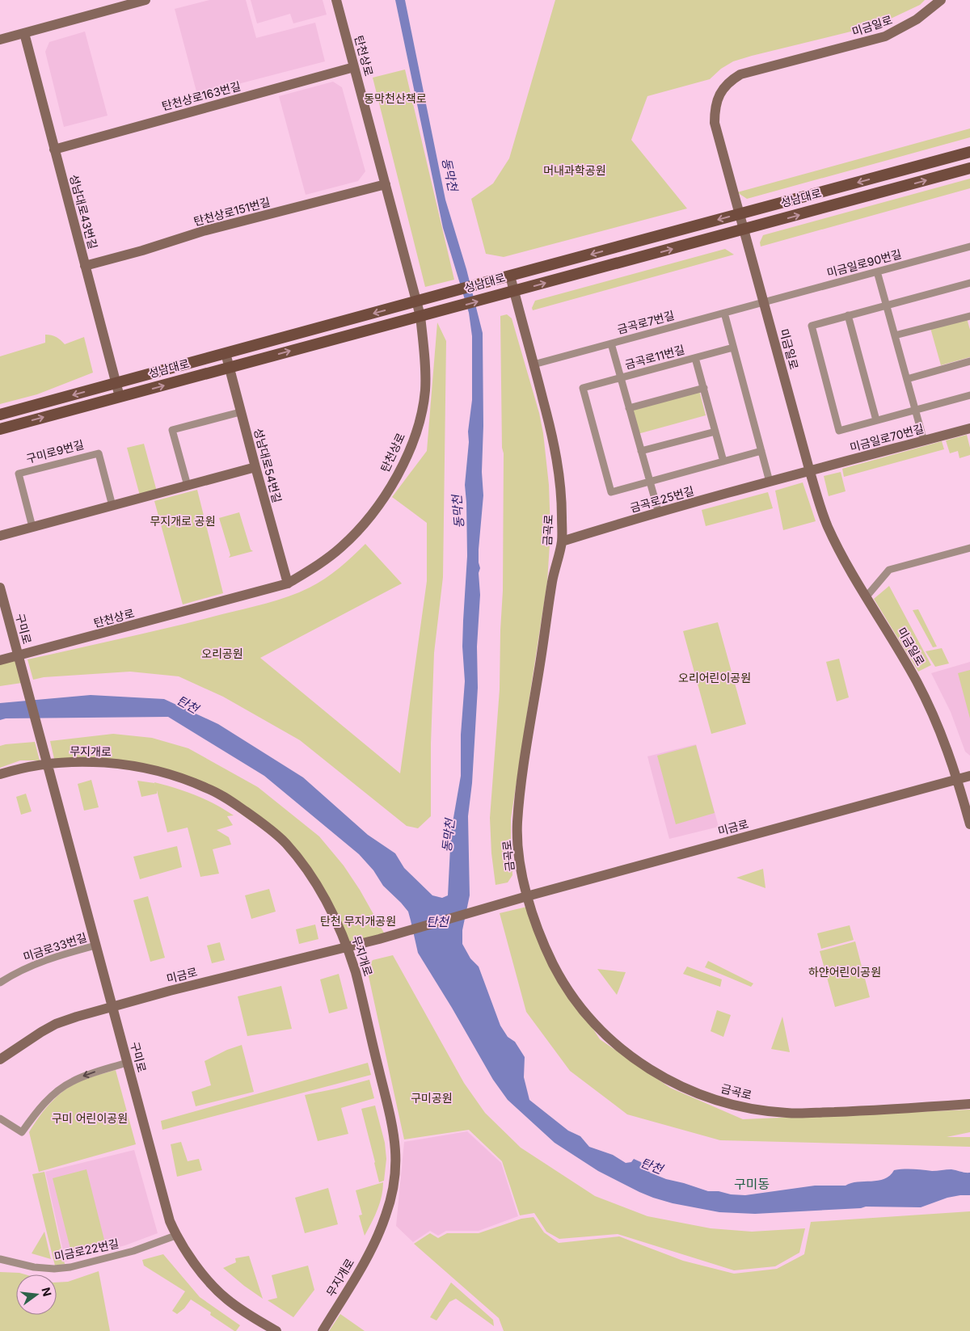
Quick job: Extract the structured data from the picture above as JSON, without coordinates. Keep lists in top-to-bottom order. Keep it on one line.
{"streets":{"main road":["성남대로"],"street":["미금일로","탄천상로","탄천상로163번길","성남대로43번길","탄천상로151번길","미금일로90번길","금곡로7번길","금곡로11번길","미금일로70번길","구미로9번길","성남대로54번길","금곡로25번길","금곡로","구미로","무지개로","미금로","미금로33번길","미금로22번길"]},"crossings":[["미금일로","성남대로"],["미금일로","미금일로90번길"],["미금일로","금곡로7번길"],["미금일로","미금일로70번길"],["미금일로","금곡로25번길"],["미금일로","미금로"],["탄천상로","탄천상로163번길"],["탄천상로","성남대로"],["탄천상로","탄천상로151번길"],["탄천상로","성남대로54번길"],["탄천상로","구미로"],["탄천상로163번길","성남대로43번길"],["성남대로","성남대로43번길"],["성남대로","성남대로54번길"],["성남대로","금곡로"],["성남대로43번길","탄천상로151번길"],["미금일로90번길","금곡로7번길"],["금곡로7번길","금곡로11번길"],["금곡로7번길","금곡로"],["금곡로11번길","금곡로25번길"],["미금일로70번길","금곡로25번길"],["금곡로25번길","금곡로"],["금곡로","미금로"],["구미로","무지개로"],["구미로","미금로"],["구미로","미금로33번길"],["구미로","미금로22번길"],["무지개로","미금로"]],"districts":["구미동"],"water":["동막천","탄천"],"parks":["동막천산책로","머내과학공원","무지개로 공원","오리공원","오리어린이공원","탄천 무지개공원","하얀어린이공원","구미공원","구미 어린이공원"],"north":"right"}
